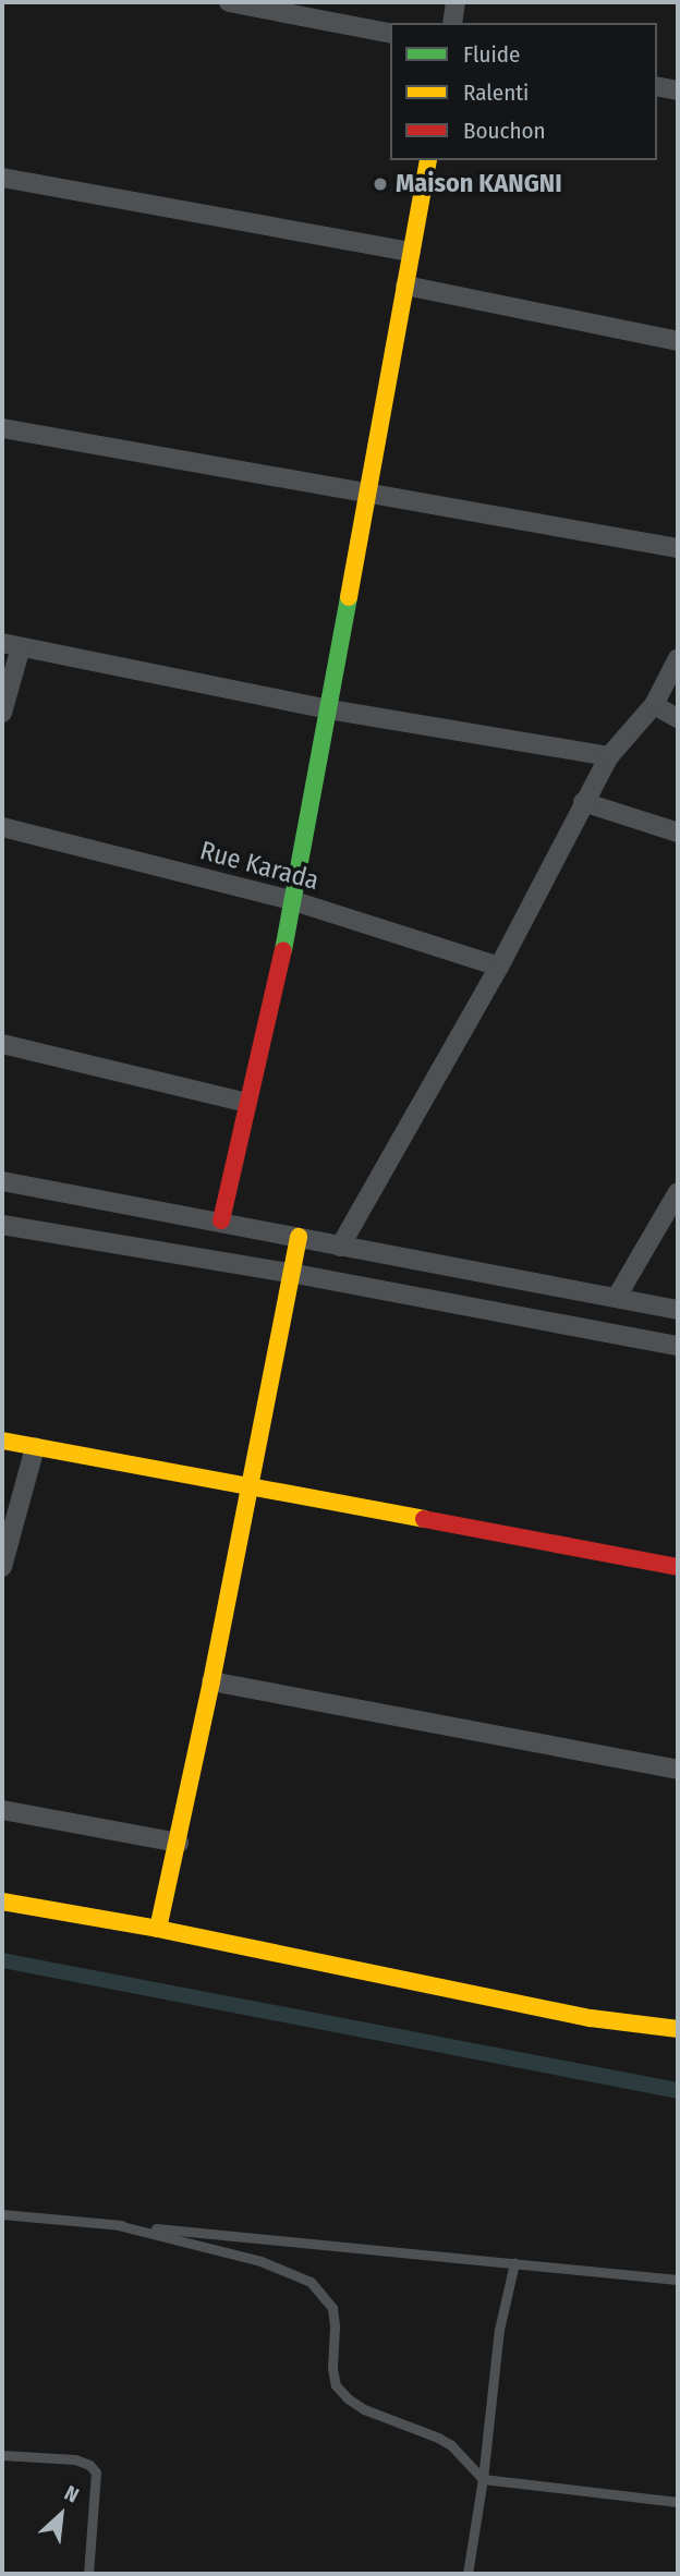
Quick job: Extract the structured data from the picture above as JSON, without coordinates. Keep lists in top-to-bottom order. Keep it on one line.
{"streets":{"street":["Rue Karada"]},"places":["Maison KANGNI"],"legend":["Fluide","Ralenti","Bouchon"],"north":"top right"}
